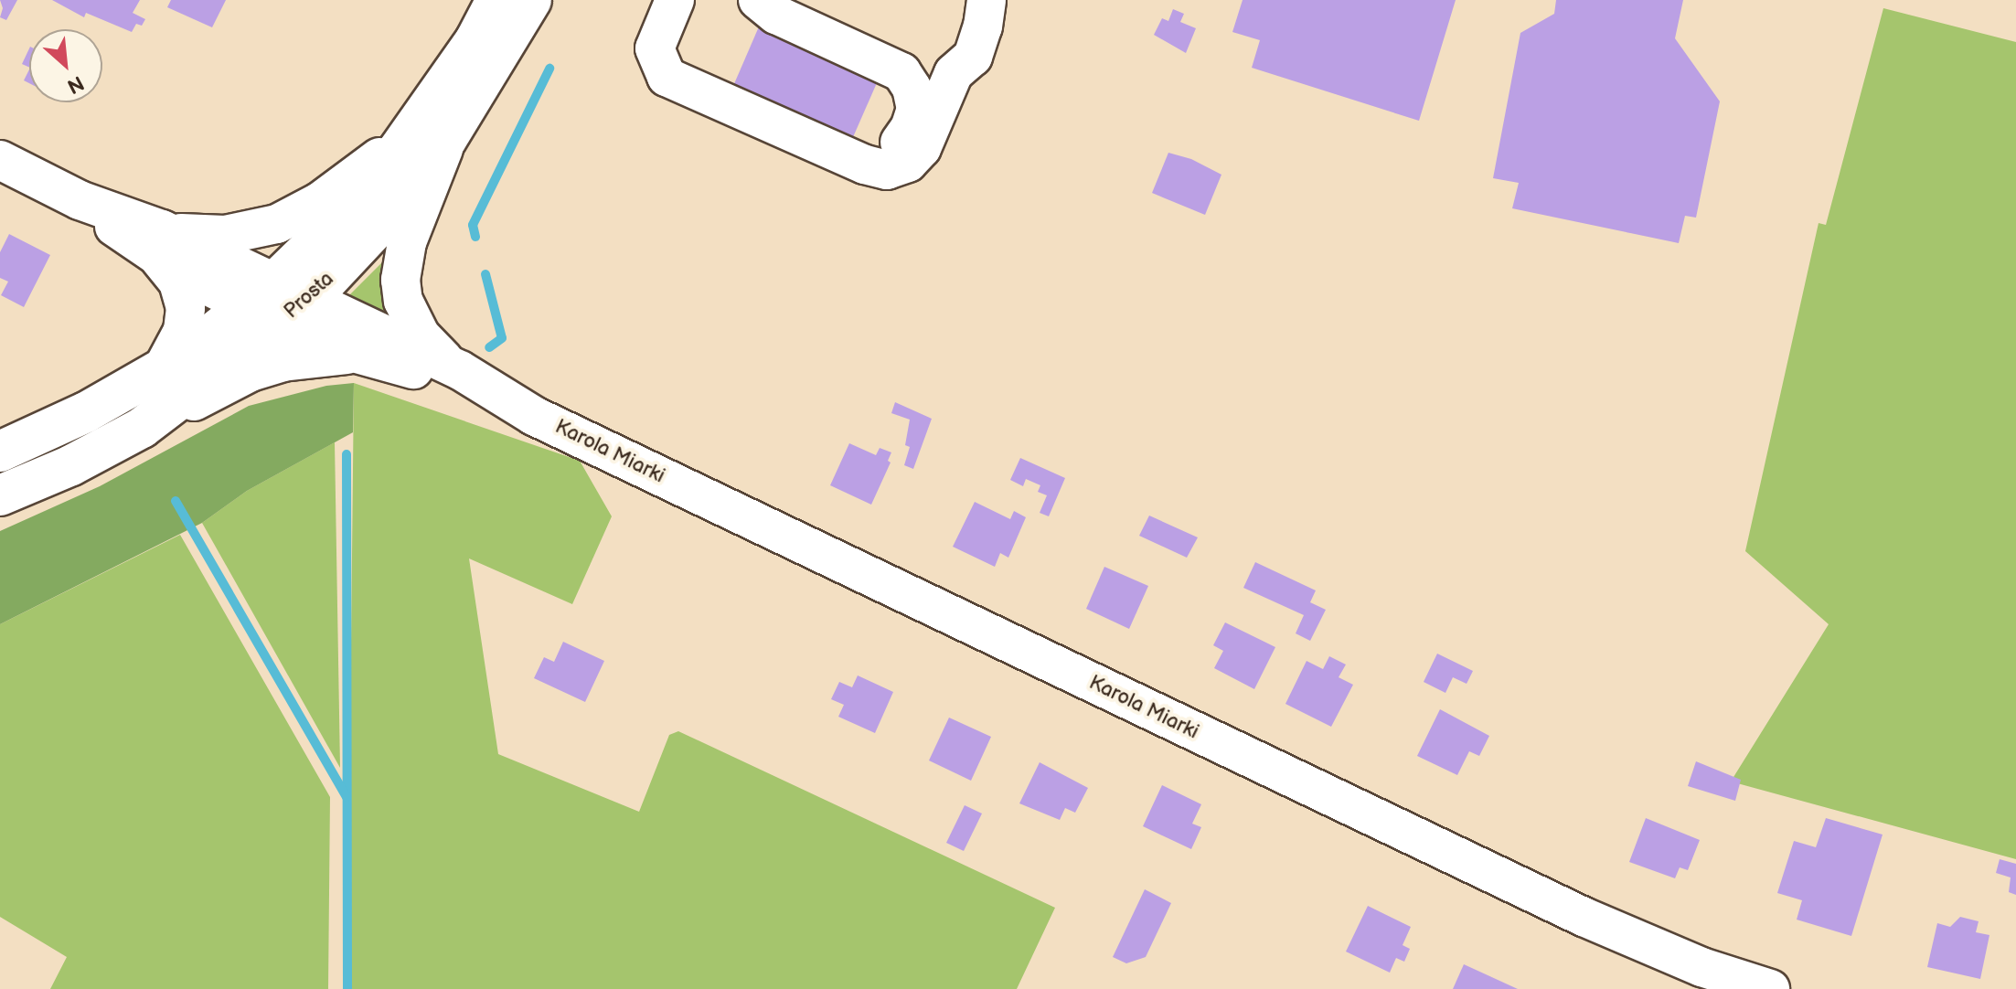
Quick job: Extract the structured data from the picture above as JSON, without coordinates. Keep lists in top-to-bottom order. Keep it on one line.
{"streets":{"main road":["Prosta"],"street":["Karola Miarki"]},"crossings":[["Prosta","Karola Miarki"]],"north":"bottom right"}
